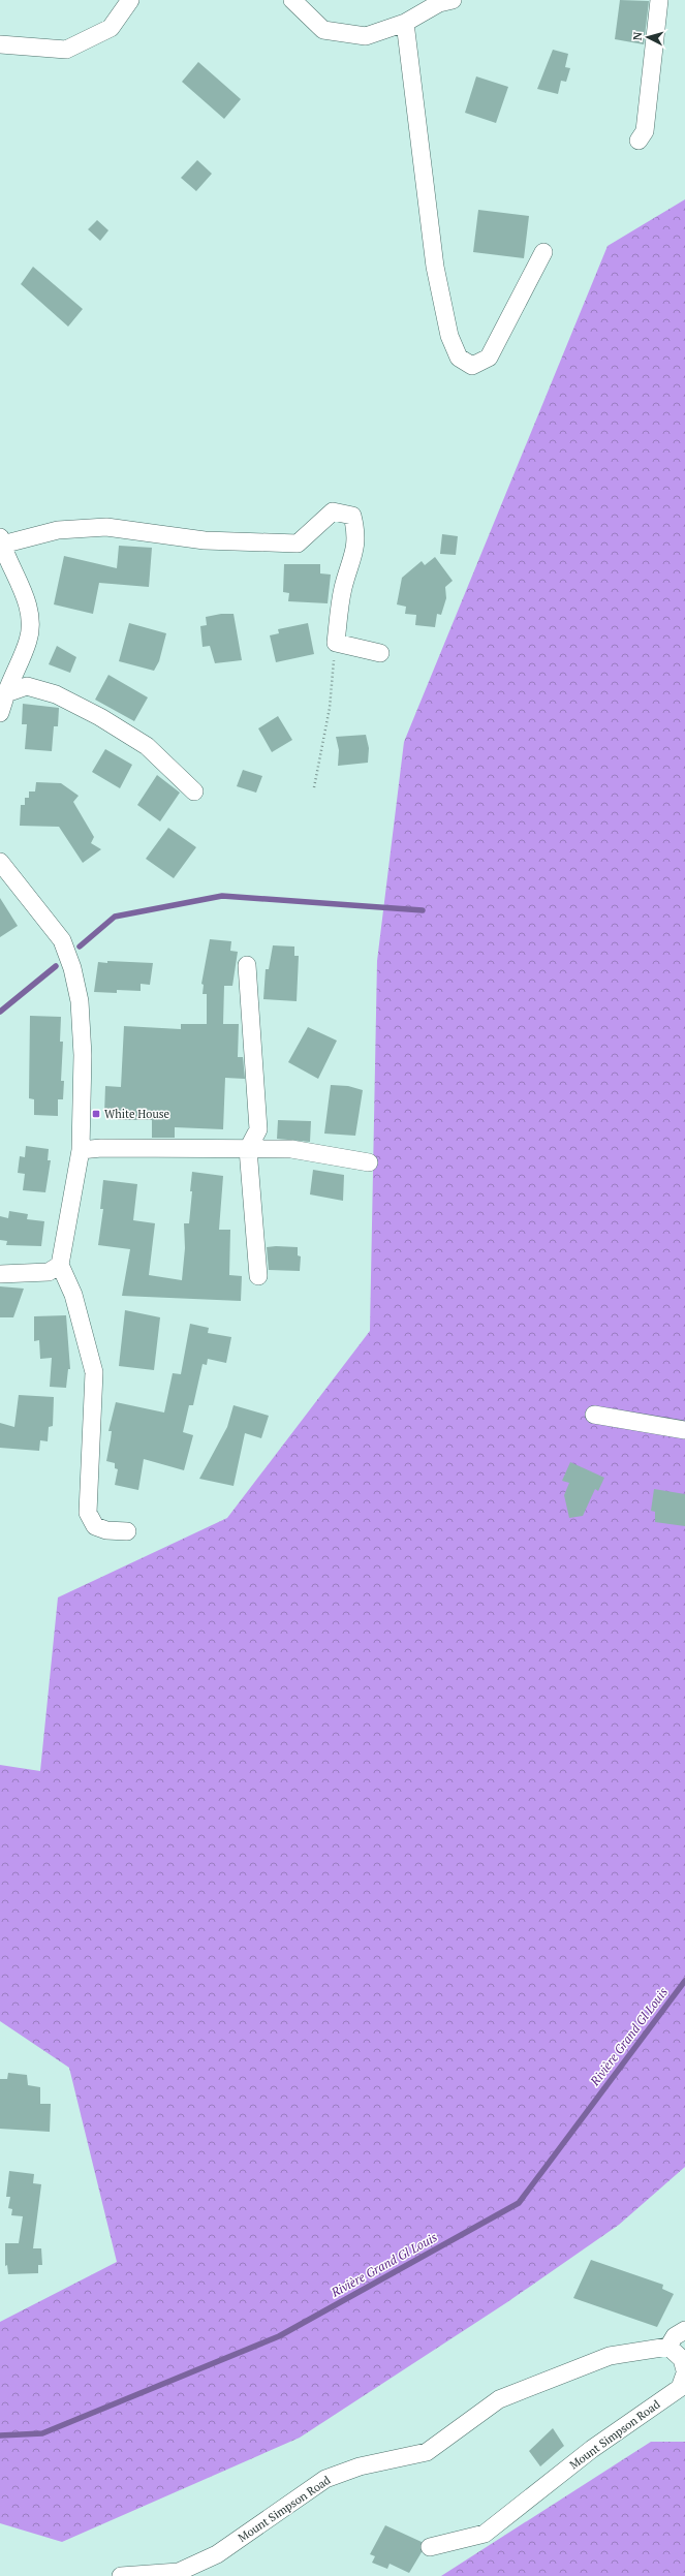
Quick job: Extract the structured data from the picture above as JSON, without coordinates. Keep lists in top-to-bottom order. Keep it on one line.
{"streets":{"street":["Mount Simpson Road"]},"water":["Rivière Grand Gl Louis"],"places":{"transit":["White House"]},"north":"left"}
